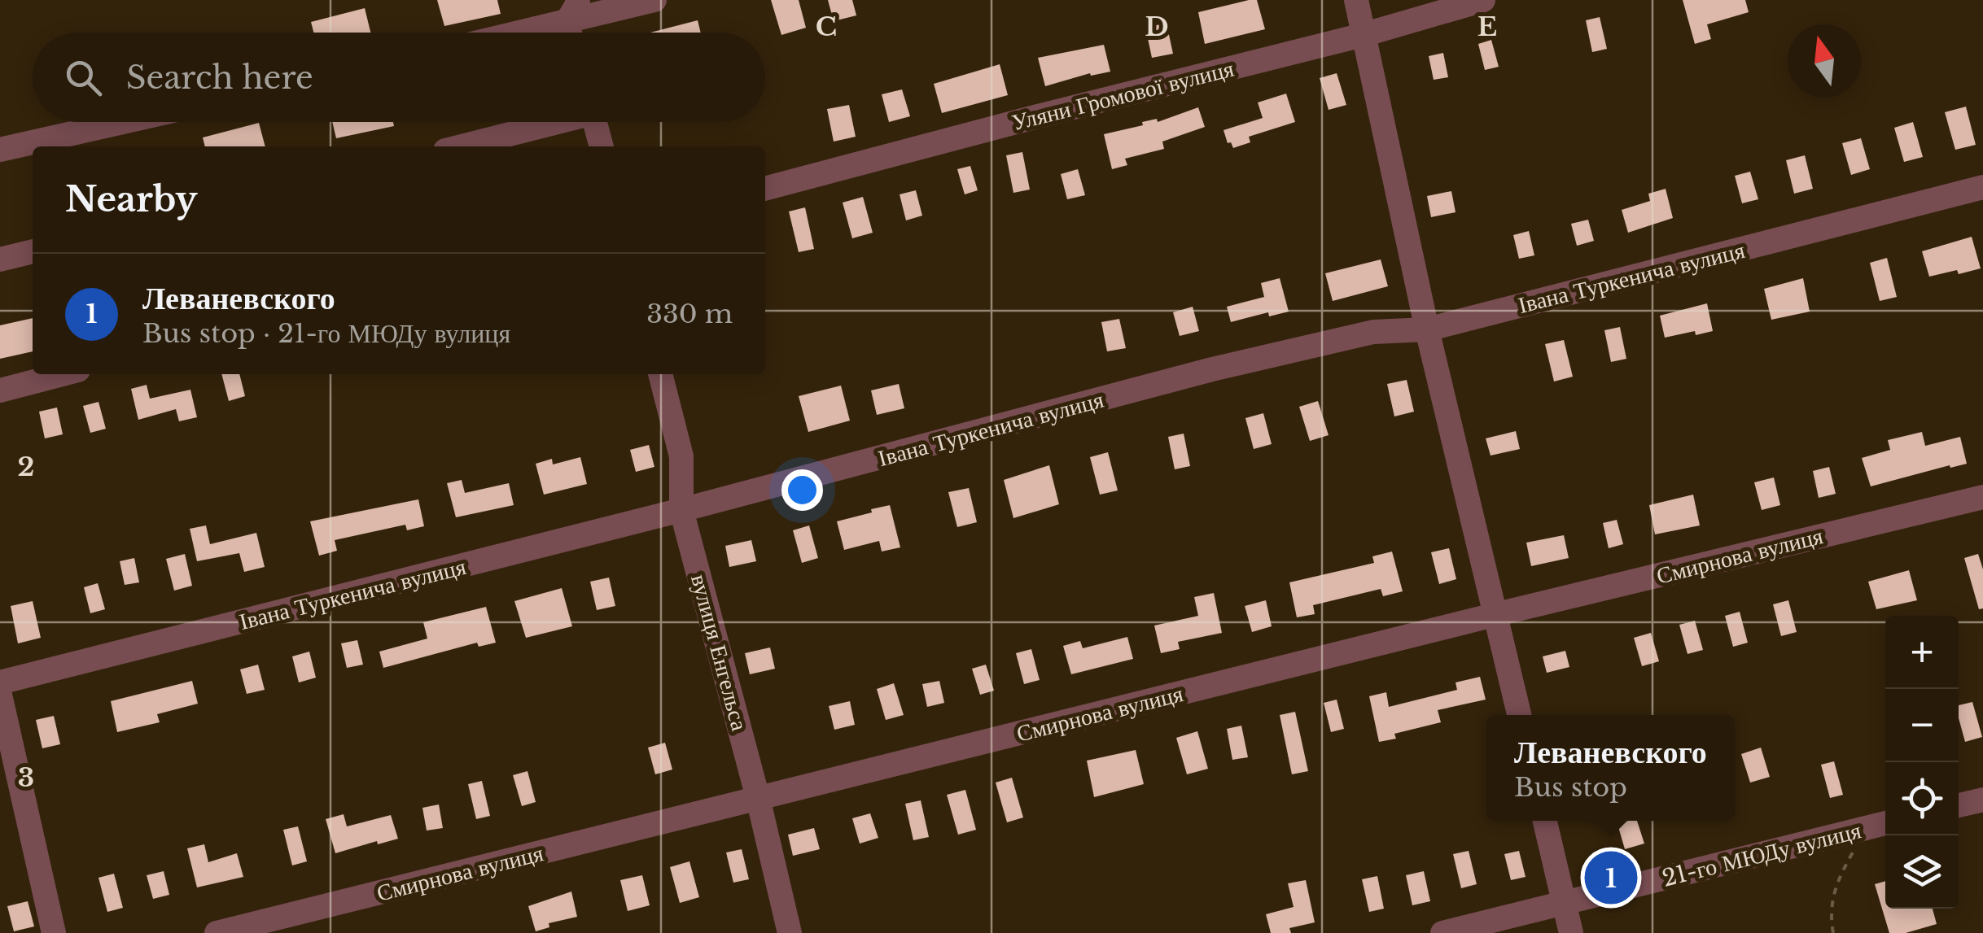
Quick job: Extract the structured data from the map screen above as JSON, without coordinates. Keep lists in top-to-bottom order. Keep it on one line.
{"streets":{"street":["Уляни Громової вулиця","Івана Туркенича вулиця","Смирнова вулиця","вулиця Енгельса","21-го МЮДу вулиця"]},"crossings":[["Івана Туркенича вулиця","вулиця Енгельса"],["Смирнова вулиця","вулиця Енгельса"]],"north":"top","page":{"search":"Search here","heading":"Nearby","list":[{"mark":"1","name":"Леваневского","note":"Bus stop · 21-го МЮДу вулиця","value":"330 m"}],"map_buttons":["+","−"],"popup":["Леваневского","Bus stop"],"pins":"1"},"grid":{"columns":["C","D","E"],"rows":["2","3"]}}
